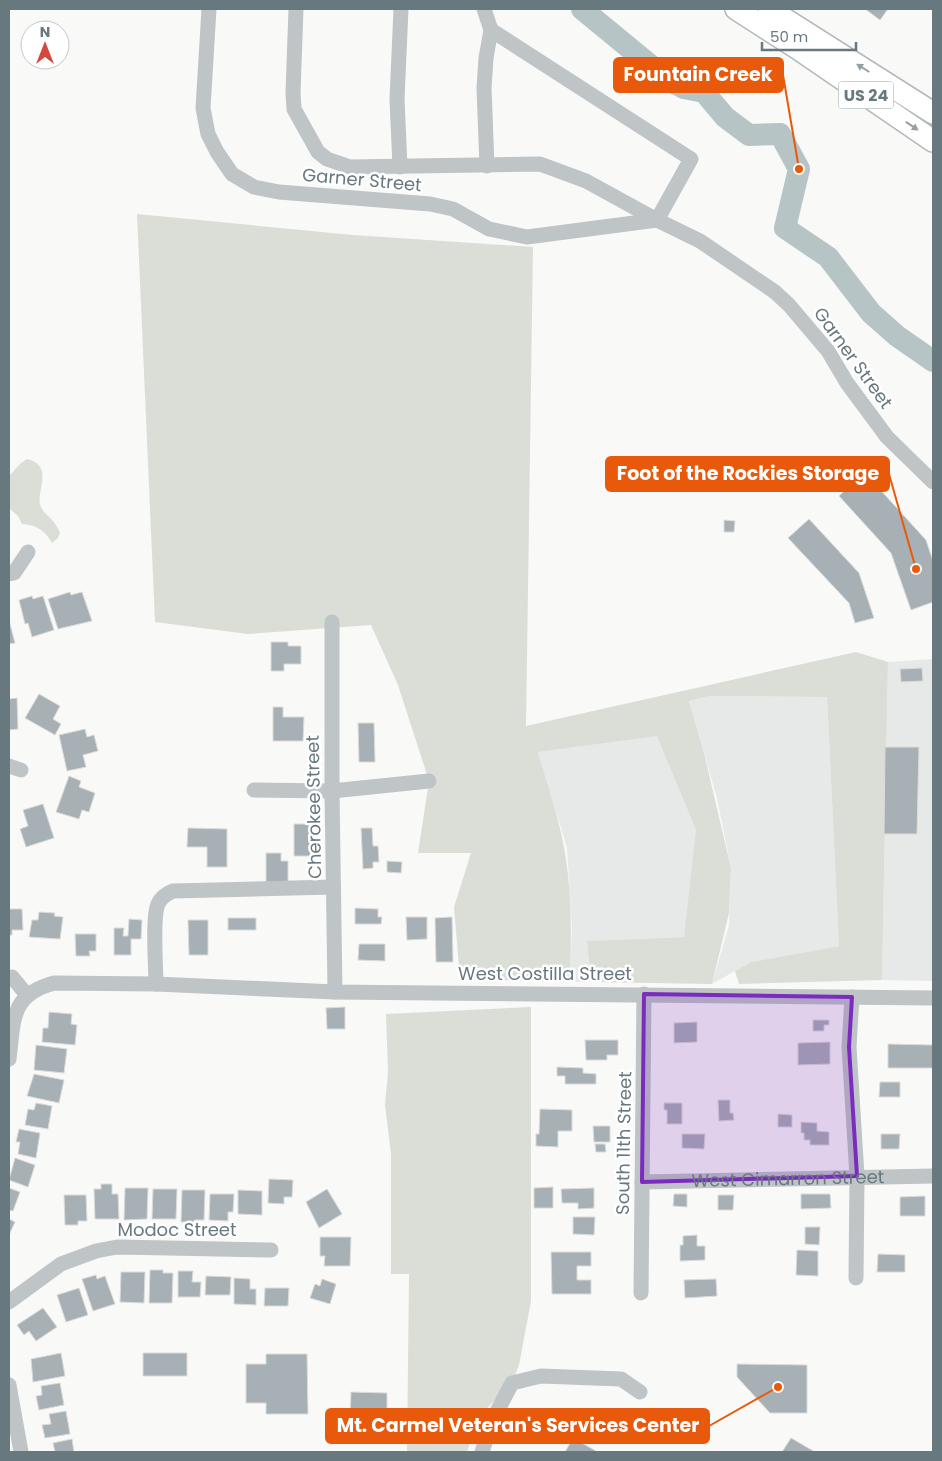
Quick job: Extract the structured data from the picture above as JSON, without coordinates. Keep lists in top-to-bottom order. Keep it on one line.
{"streets":{"highway":["US 24"],"street":["Garner Street","Cherokee Street","West Costilla Street","South 11th Street","West Cimarron Street","Modoc Street"]},"crossings":[["Cherokee Street","West Costilla Street"],["West Costilla Street","South 11th Street"],["South 11th Street","West Cimarron Street"]],"places":["Fountain Creek","Foot of the Rockies Storage","Mt. Carmel Veteran's Services Center"],"scale_bar":"50 m","north":"top"}
